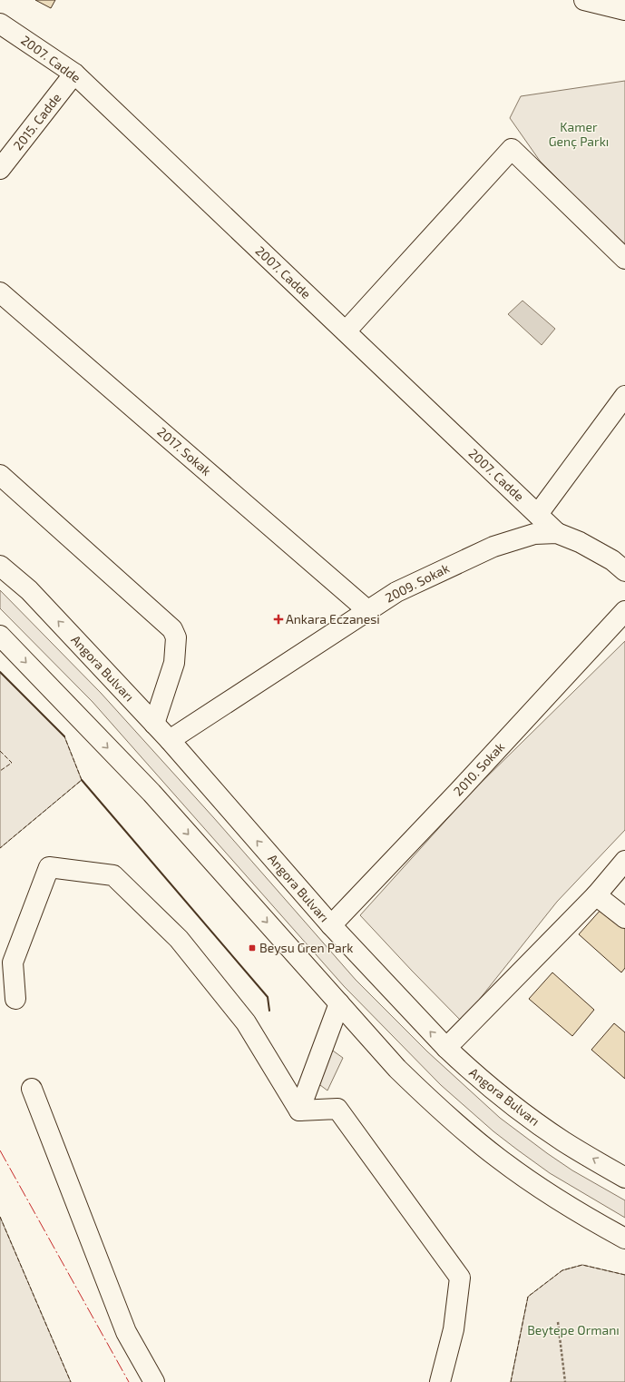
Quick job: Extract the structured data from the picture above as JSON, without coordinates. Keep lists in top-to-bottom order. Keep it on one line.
{"streets":{"street":["2007. Cadde","2015. Cadde","2017. Sokak","2009. Sokak","Angora Bulvarı","2010. Sokak"]},"crossings":[["2007. Cadde","2015. Cadde"],["2007. Cadde","2009. Sokak"],["2017. Sokak","2009. Sokak"],["2009. Sokak","Angora Bulvarı"],["Angora Bulvarı","2010. Sokak"]],"parks":["Kamer Genç Parkı","Beytepe Ormanı"],"places":{"health":["Ankara Eczanesi"],"transit":["Beysu Gren Park"]}}
